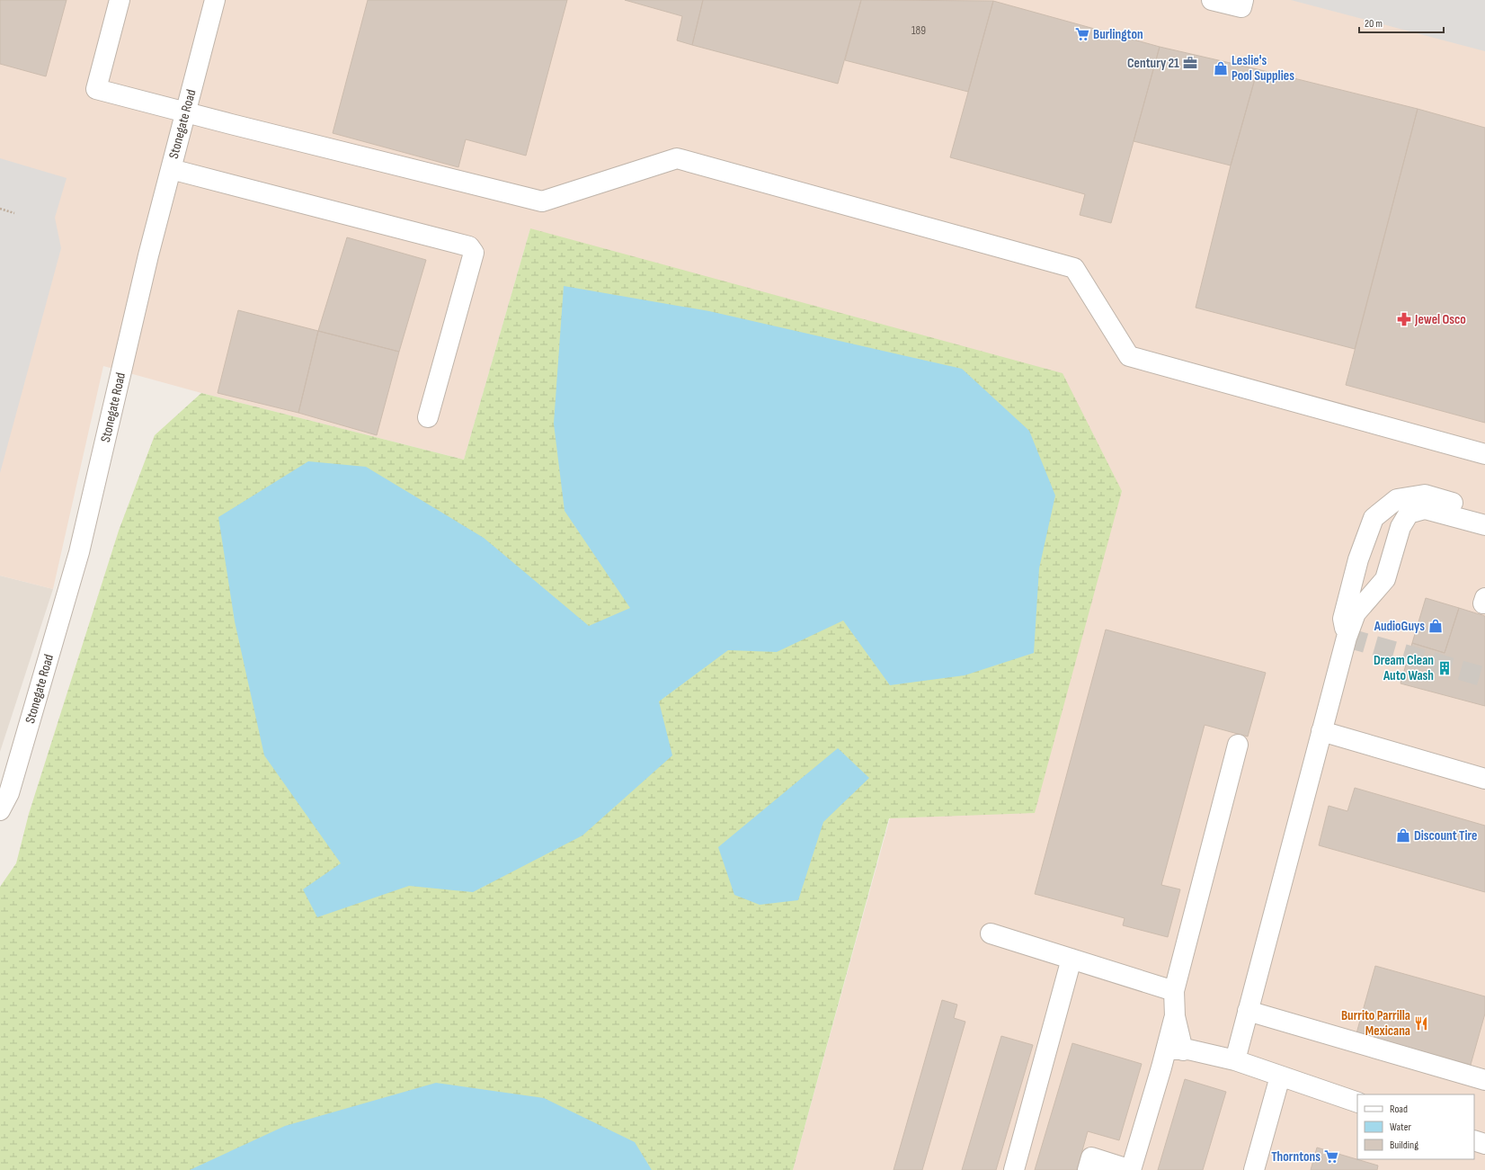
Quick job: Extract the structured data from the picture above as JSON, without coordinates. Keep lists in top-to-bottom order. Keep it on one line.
{"streets":{"street":["Stonegate Road"]},"places":{"supermarket":["Burlington","Thorntons"],"office":["Century 21"],"shop":["Leslie's Pool Supplies","AudioGuys","Discount Tire"],"pharmacy":["Jewel Osco"],"building":["Dream Clean Auto Wash"],"restaurant":["Burrito Parrilla Mexicana"]},"house_numbers":["189"],"legend":["Road","Water","Building"],"scale_bar":"20 m"}
